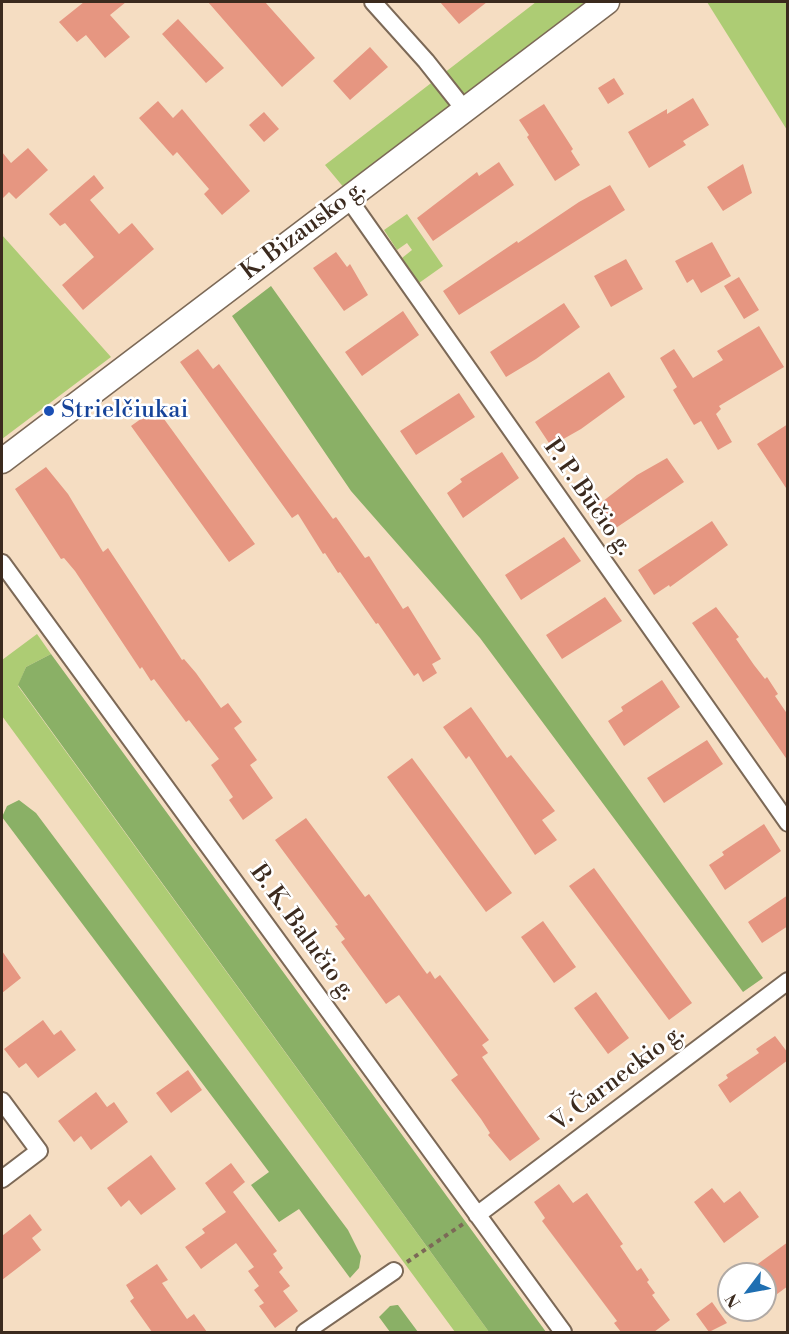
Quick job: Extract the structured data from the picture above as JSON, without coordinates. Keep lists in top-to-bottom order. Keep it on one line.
{"streets":{"street":["K. Bizausko g.","P. P. Būčio g.","B. K. Balučio g.","V. Čarneckio g."]},"crossings":[["K. Bizausko g.","P. P. Būčio g."],["B. K. Balučio g.","V. Čarneckio g."]],"places":["Strielčiukai"],"north":"bottom left"}
